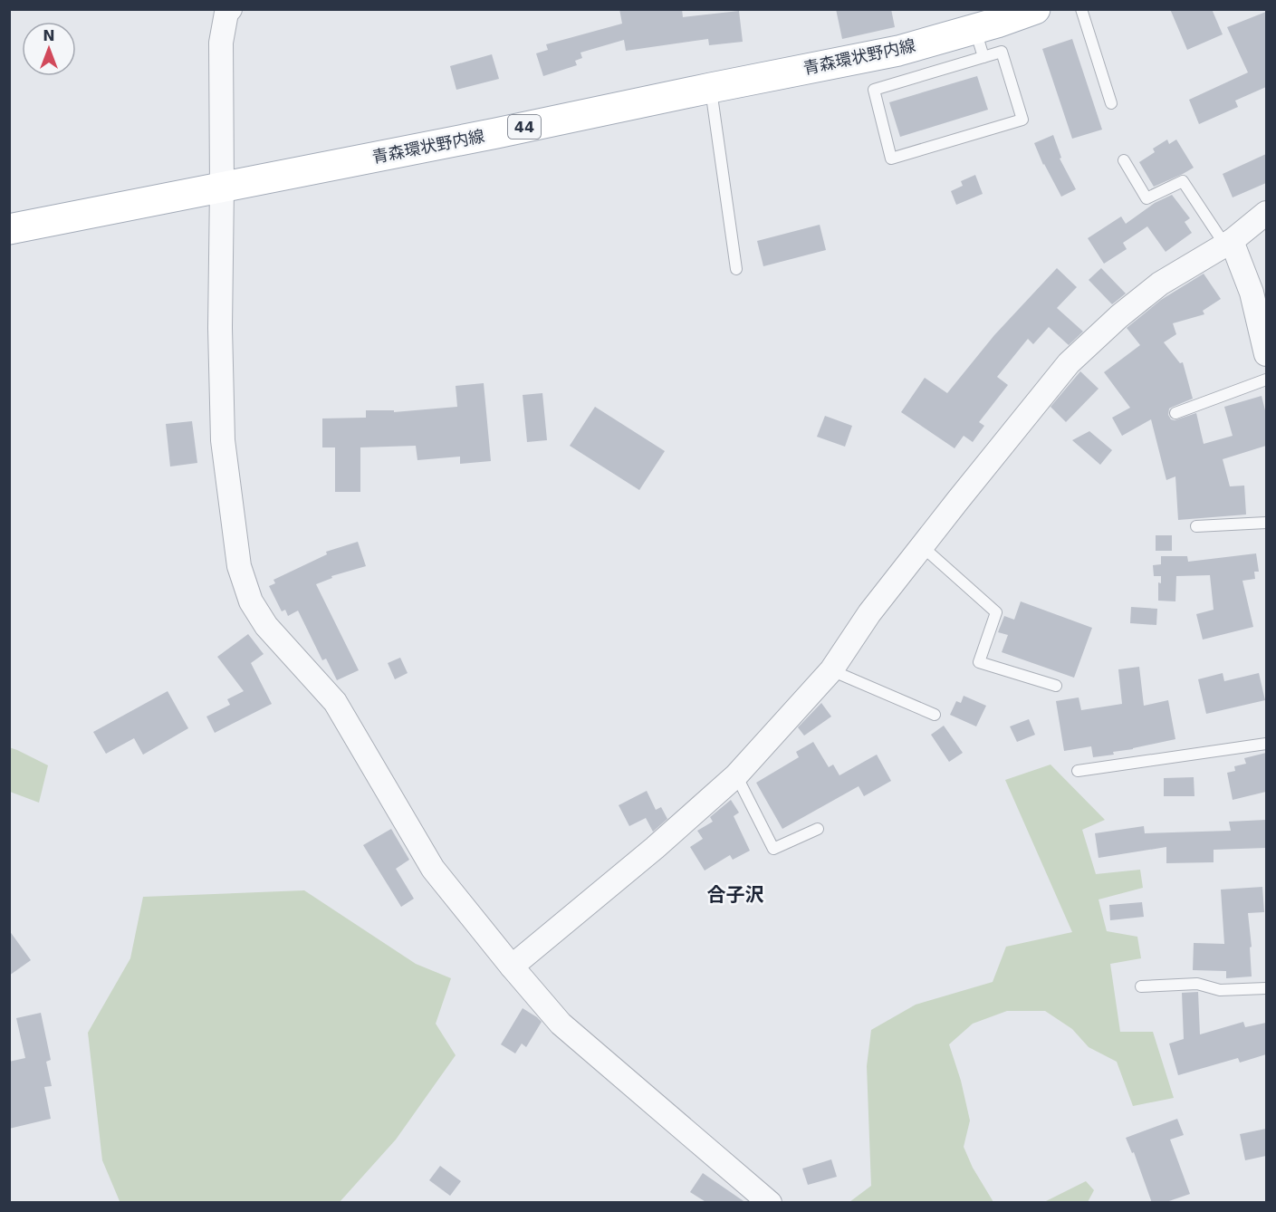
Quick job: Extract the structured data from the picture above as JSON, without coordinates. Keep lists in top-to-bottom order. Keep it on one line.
{"streets":{"main road":["青森環状野内線","44"]},"districts":["合子沢"],"north":"top"}
